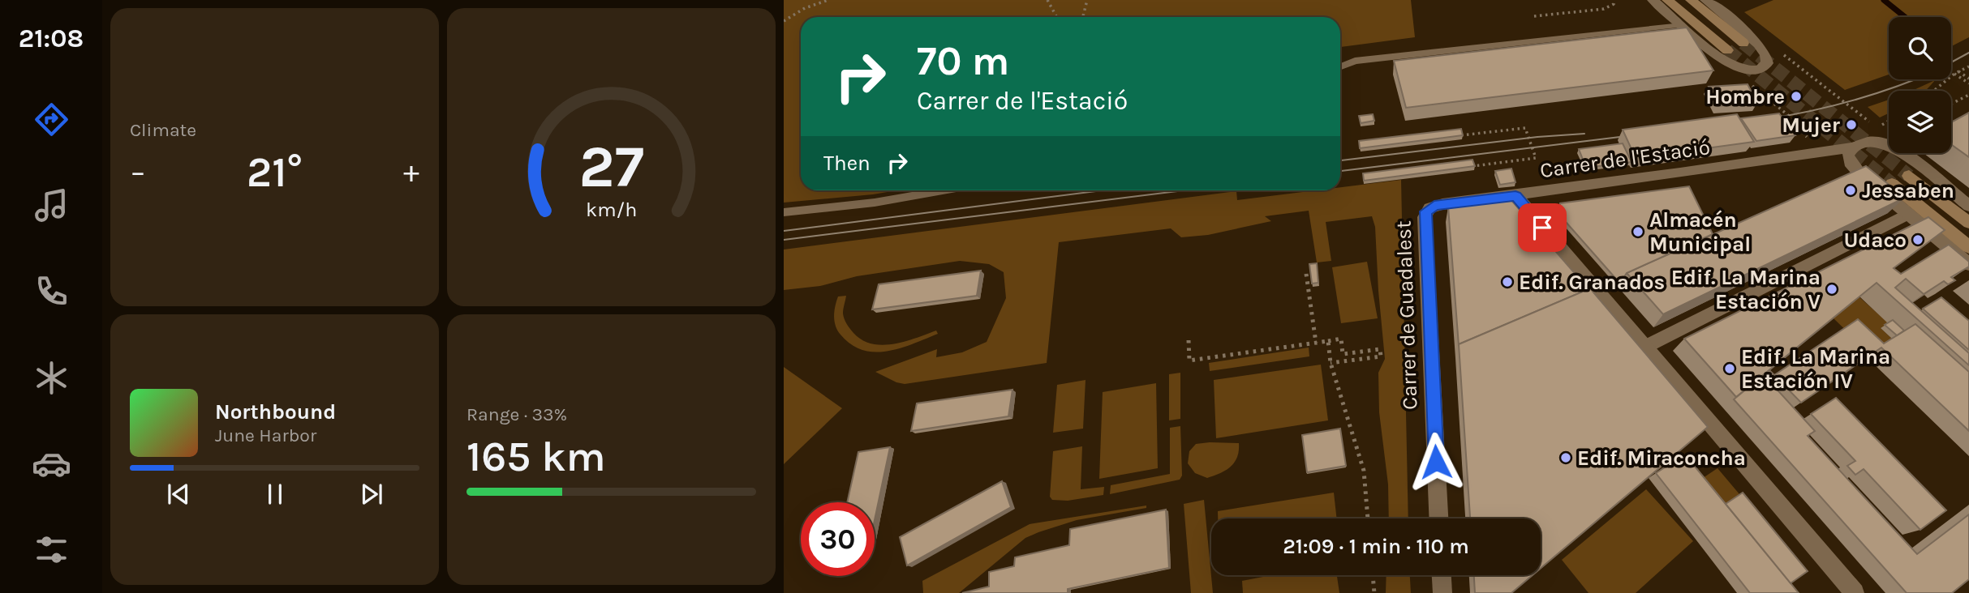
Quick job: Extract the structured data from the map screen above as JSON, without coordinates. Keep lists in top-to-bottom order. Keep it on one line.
{"streets":{"street":["Carrer de l'Estació","Carrer de Guadalest"]},"crossings":[["Carrer de l'Estació","Carrer de Guadalest"]],"places":["Hombre","Mujer","Jessaben","Almacén Municipal","Udaco","Edif. Granados","Edif. La Marina Estación V","Edif. La Marina Estación IV","Edif. Miraconcha"],"page":{"tabs":"21:08","tile":["Climate",["Range · 33%","165 km"]],"turn":["70 m","Carrer de l'Estació"],"then":"Then","heat":["−","21°","+"],"song":["Northbound","June Harbor"],"limit":"30","trip":"21:09 · 1 min · 110 m","gauge":["27","km/h"]}}
